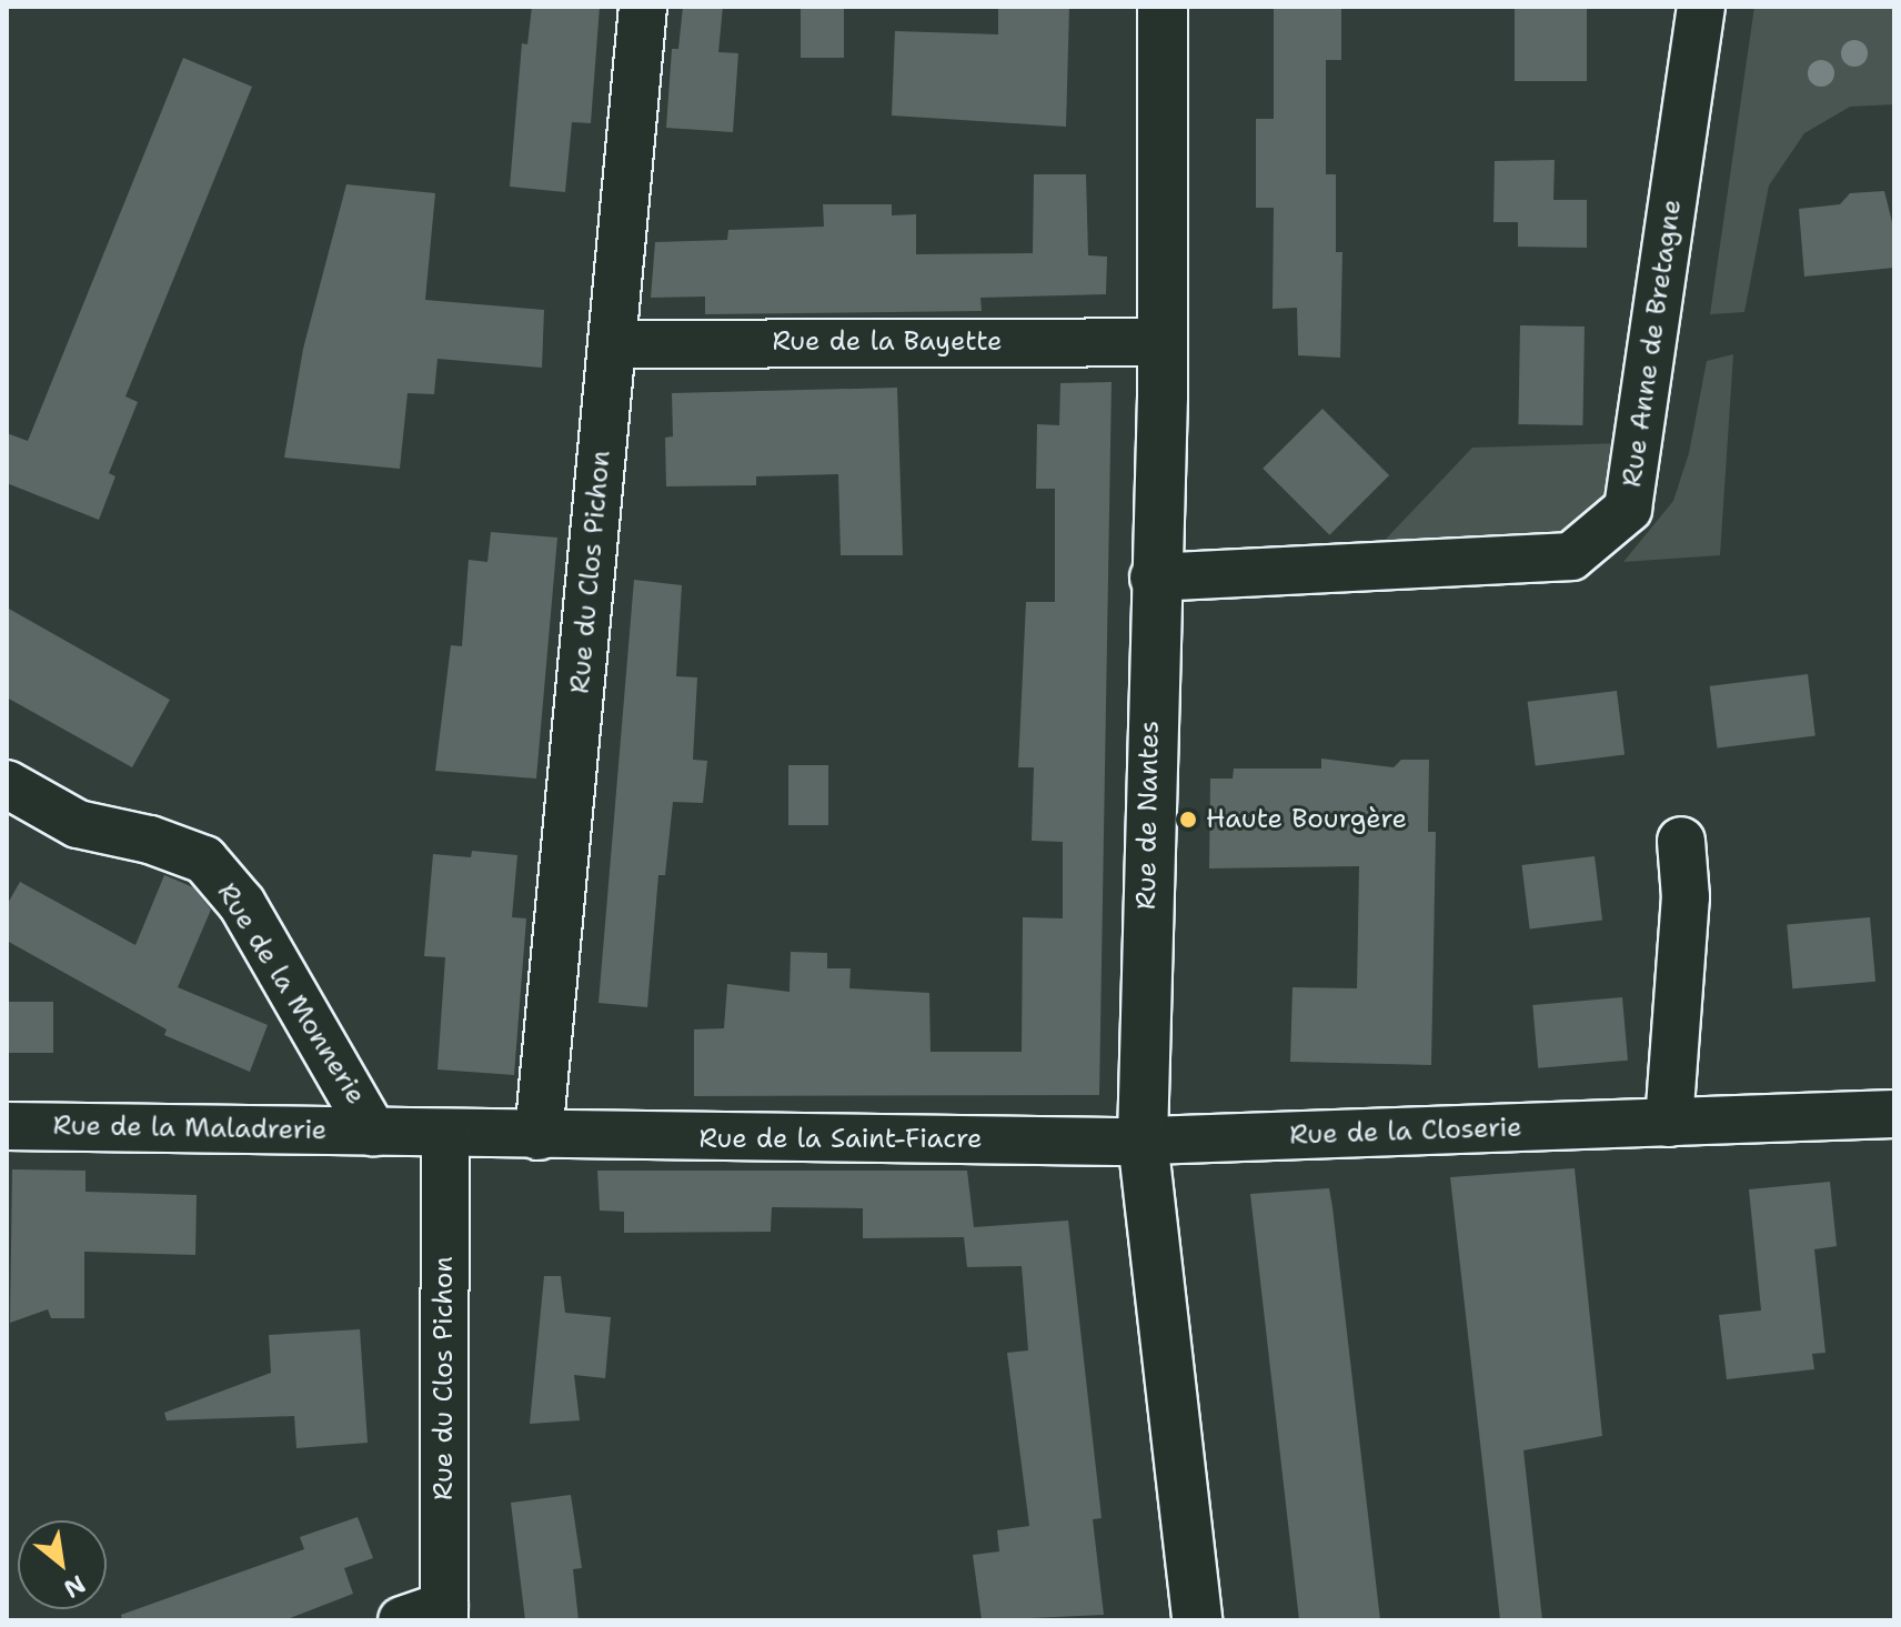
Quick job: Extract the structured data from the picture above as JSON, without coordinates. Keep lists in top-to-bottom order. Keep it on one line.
{"streets":{"main road":["Rue de Nantes"],"street":["Rue de la Bayette","Rue Anne de Bretagne","Rue du Clos Pichon","Rue de la Monnerie","Rue de la Maladrerie","Rue de la Closerie","Rue de la Saint-Fiacre"]},"crossings":[["Rue de la Bayette","Rue du Clos Pichon"],["Rue de la Bayette","Rue de Nantes"],["Rue Anne de Bretagne","Rue de Nantes"],["Rue du Clos Pichon","Rue de la Maladrerie"],["Rue du Clos Pichon","Rue de la Saint-Fiacre"],["Rue de Nantes","Rue de la Closerie"],["Rue de Nantes","Rue de la Saint-Fiacre"],["Rue de la Monnerie","Rue de la Maladrerie"],["Rue de la Maladrerie","Rue de la Saint-Fiacre"],["Rue de la Closerie","Rue de la Saint-Fiacre"]],"places":["Haute Bourgère"],"north":"bottom right"}
